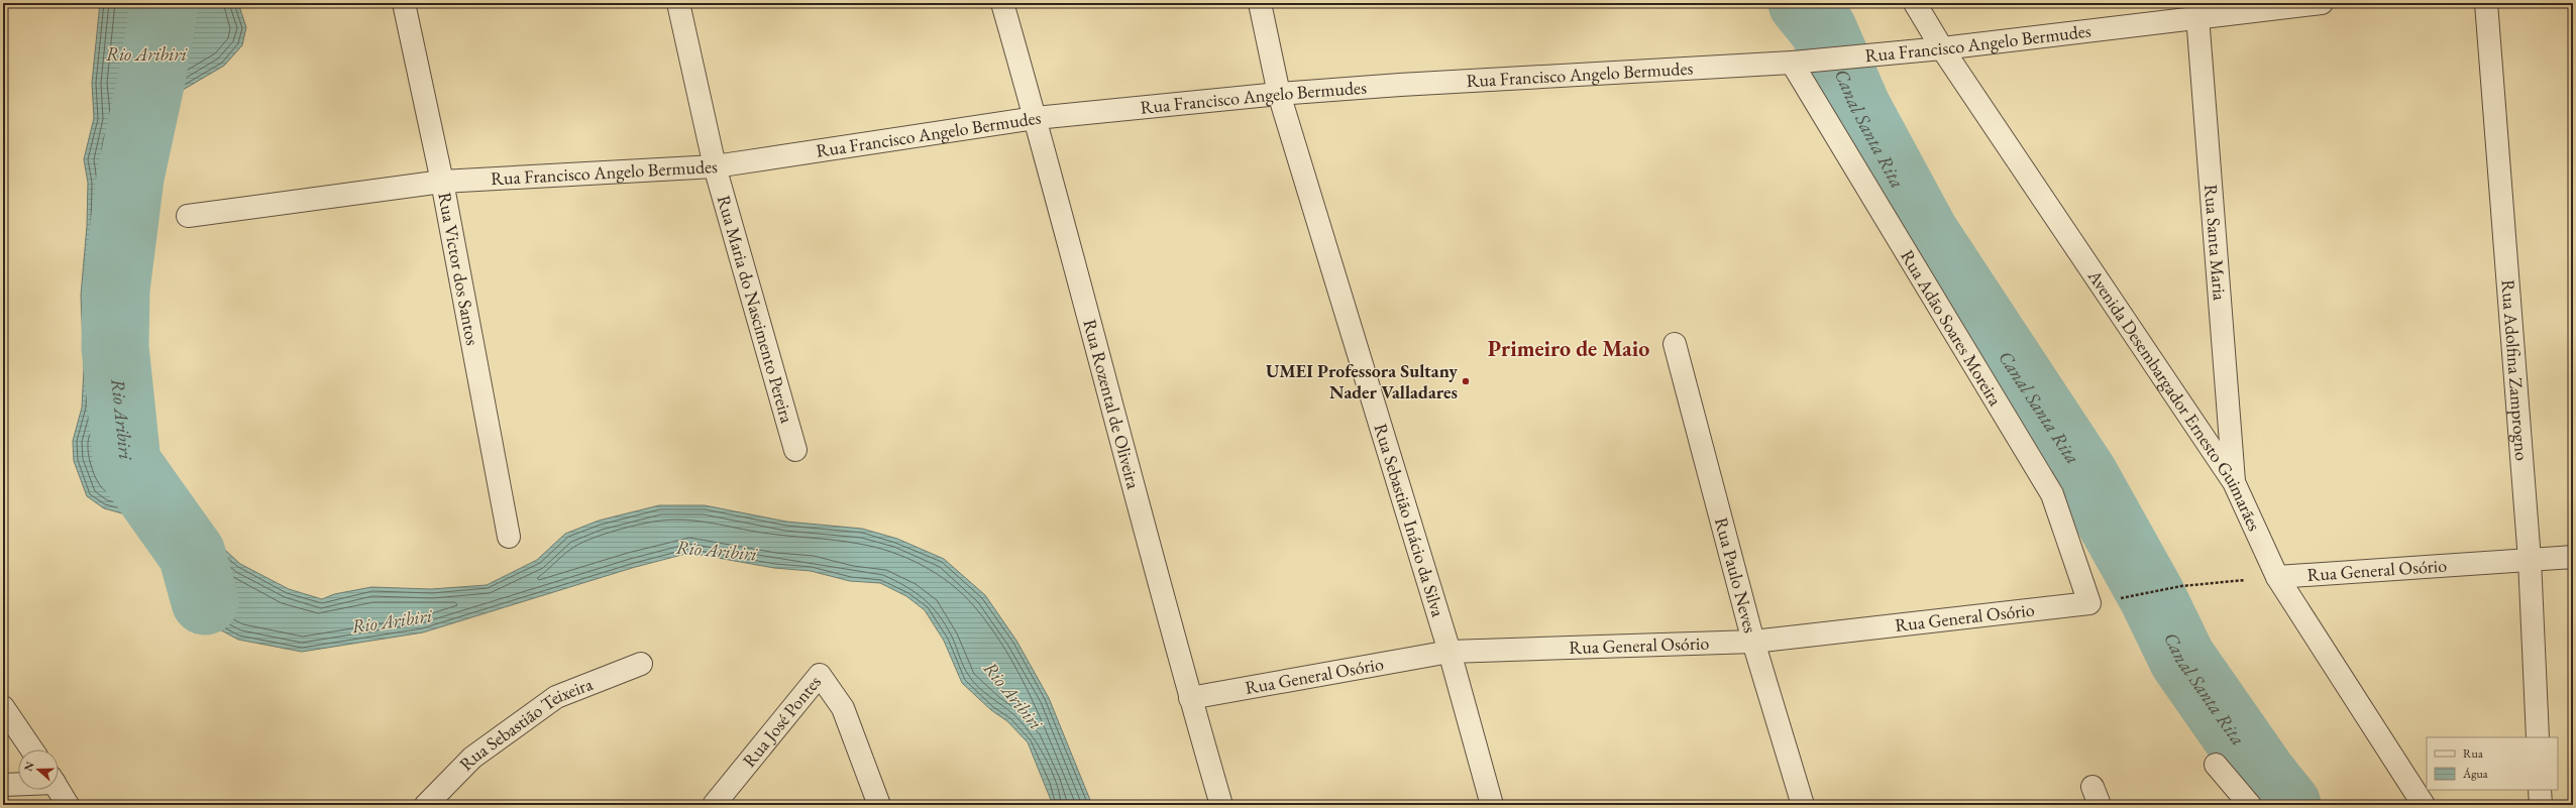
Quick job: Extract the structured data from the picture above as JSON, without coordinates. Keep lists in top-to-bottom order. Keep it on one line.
{"streets":{"street":["Rua Francisco Angelo Bermudes","Rua Santa Maria","Rua Victor dos Santos","Rua Maria do Nascimento Pereira","Rua Adão Soares Moreira","Rua Adolfina Zamprogno","Avenida Desembargador Ernesto Guimarães","Rua Rozental de Oliveira","Rua Sebastião Inácio da Silva","Rua General Osório","Rua Paulo Neves","Rua José Pontes","Rua Sebastião Teixeira"]},"crossings":[["Rua Francisco Angelo Bermudes","Rua Santa Maria"],["Rua Francisco Angelo Bermudes","Rua Victor dos Santos"],["Rua Francisco Angelo Bermudes","Rua Maria do Nascimento Pereira"],["Rua Francisco Angelo Bermudes","Rua Adão Soares Moreira"],["Rua Francisco Angelo Bermudes","Avenida Desembargador Ernesto Guimarães"],["Rua Francisco Angelo Bermudes","Rua Rozental de Oliveira"],["Rua Francisco Angelo Bermudes","Rua Sebastião Inácio da Silva"],["Rua Santa Maria","Avenida Desembargador Ernesto Guimarães"],["Rua Adão Soares Moreira","Rua General Osório"],["Rua Adolfina Zamprogno","Rua General Osório"],["Avenida Desembargador Ernesto Guimarães","Rua General Osório"],["Rua Rozental de Oliveira","Rua General Osório"],["Rua Sebastião Inácio da Silva","Rua General Osório"],["Rua General Osório","Rua Paulo Neves"]],"districts":["Primeiro de Maio"],"water":["Rio Aribiri","Canal Santa Rita"],"places":["UMEI Professora Sultany Nader Valladares"],"legend":["Rua","Água"],"north":"left"}
